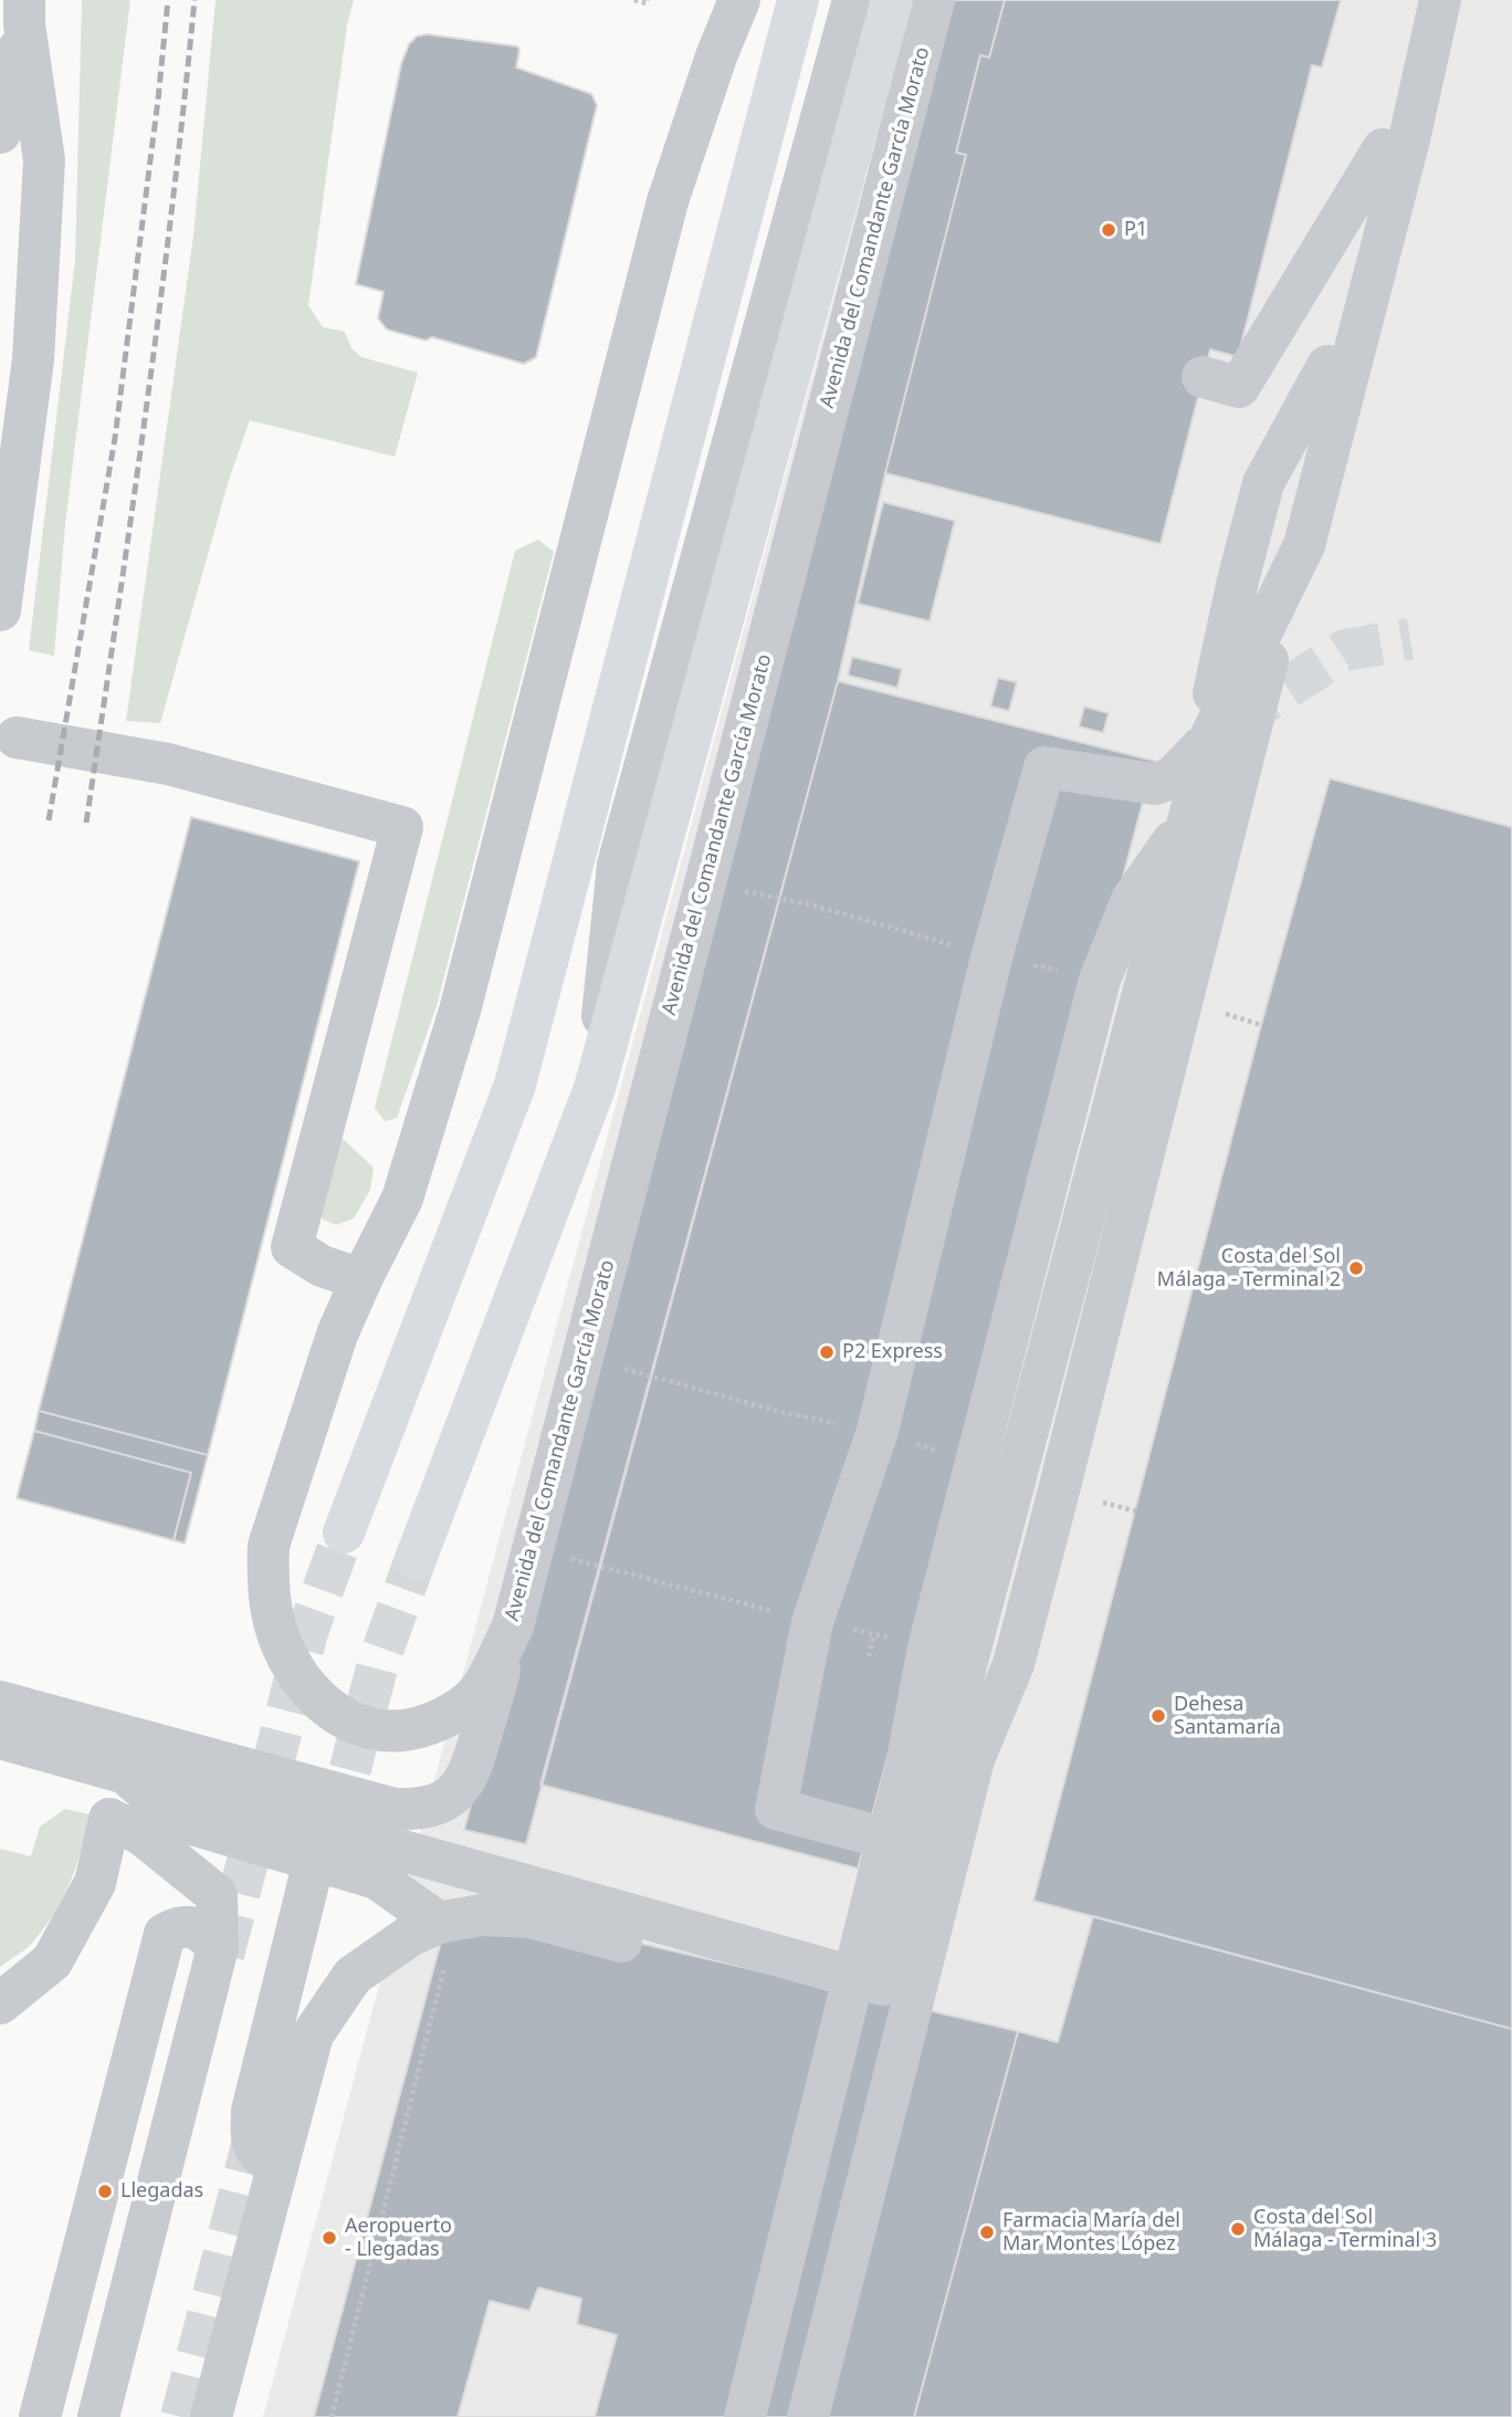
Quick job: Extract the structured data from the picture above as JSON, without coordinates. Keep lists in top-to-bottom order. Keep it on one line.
{"streets":{"street":["Avenida del Comandante García Morato"]},"places":["P1","Costa del Sol Málaga - Terminal 2","P2 Express","Dehesa Santamaría","Llegadas","Costa del Sol Málaga - Terminal 3","Farmacia María del Mar Montes López","Aeropuerto - Llegadas"]}
